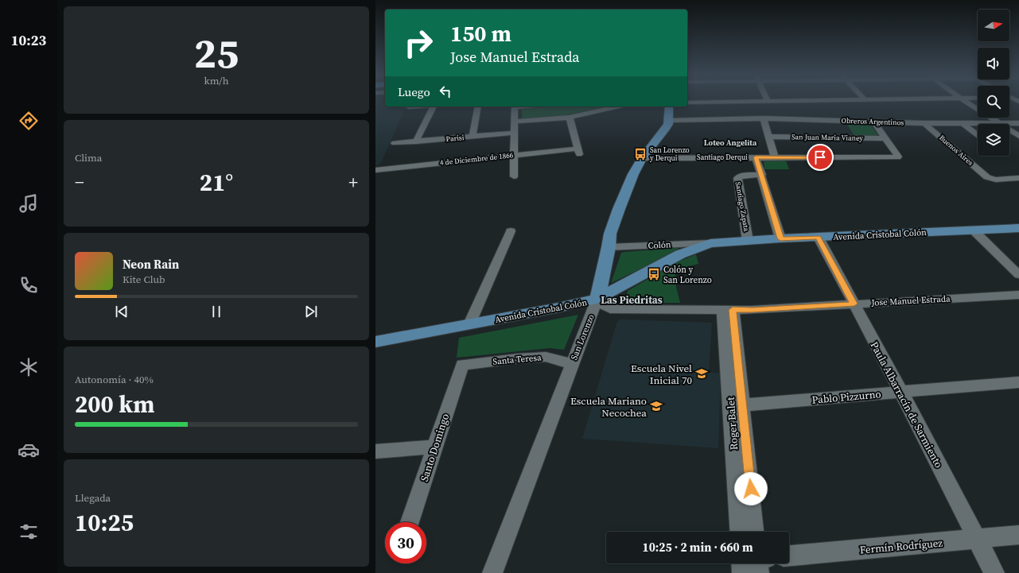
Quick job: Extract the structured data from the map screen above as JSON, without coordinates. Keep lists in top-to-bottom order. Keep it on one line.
{"streets":{"main road":["Avenida Cristobal Colón","San Lorenzo"],"street":["Obreros Argentinos","San Juan Maria Vianey","Parisi","Buenos Aires","Santiago Derqui","4 de Diciembre de 1866","Santiago Zapata","Colón","Jose Manuel Estrada","Santa Teresa","Pablo Pizzurno","Paula Albarracín de Sarmiento","Roger Balet","Santo Domingo","Fermín Rodríguez"]},"crossings":[["Obreros Argentinos","Buenos Aires"],["Obreros Argentinos","San Lorenzo"],["San Juan Maria Vianey","Santiago Derqui"],["Santiago Derqui","San Lorenzo"],["Santiago Zapata","Avenida Cristobal Colón"],["Avenida Cristobal Colón","Colón"],["Avenida Cristobal Colón","Jose Manuel Estrada"],["Avenida Cristobal Colón","San Lorenzo"],["Avenida Cristobal Colón","Paula Albarracín de Sarmiento"],["Colón","San Lorenzo"],["Jose Manuel Estrada","San Lorenzo"],["Jose Manuel Estrada","Paula Albarracín de Sarmiento"],["Jose Manuel Estrada","Roger Balet"],["San Lorenzo","Santa Teresa"],["Santa Teresa","Santo Domingo"],["Pablo Pizzurno","Paula Albarracín de Sarmiento"],["Pablo Pizzurno","Roger Balet"],["Paula Albarracín de Sarmiento","Fermín Rodríguez"]],"districts":["Loteo Angelita","Las Piedritas"],"places":{"bus stop":["San Lorenzo y Derqui","Colón y San Lorenzo"],"school or university":["Escuela Nivel Inicial 70","Escuela Mariano Necochea"]},"north":"right","page":{"tabs":"10:23","tile":[["25","km/h"],"Clima",["Autonomía · 40%","200 km"],["Llegada","10:25"]],"turn":["150 m","Jose Manuel Estrada"],"then":"Luego","heat":["−","21°","+"],"song":["Neon Rain","Kite Club"],"limit":"30","trip":"10:25 · 2 min · 660 m"}}
